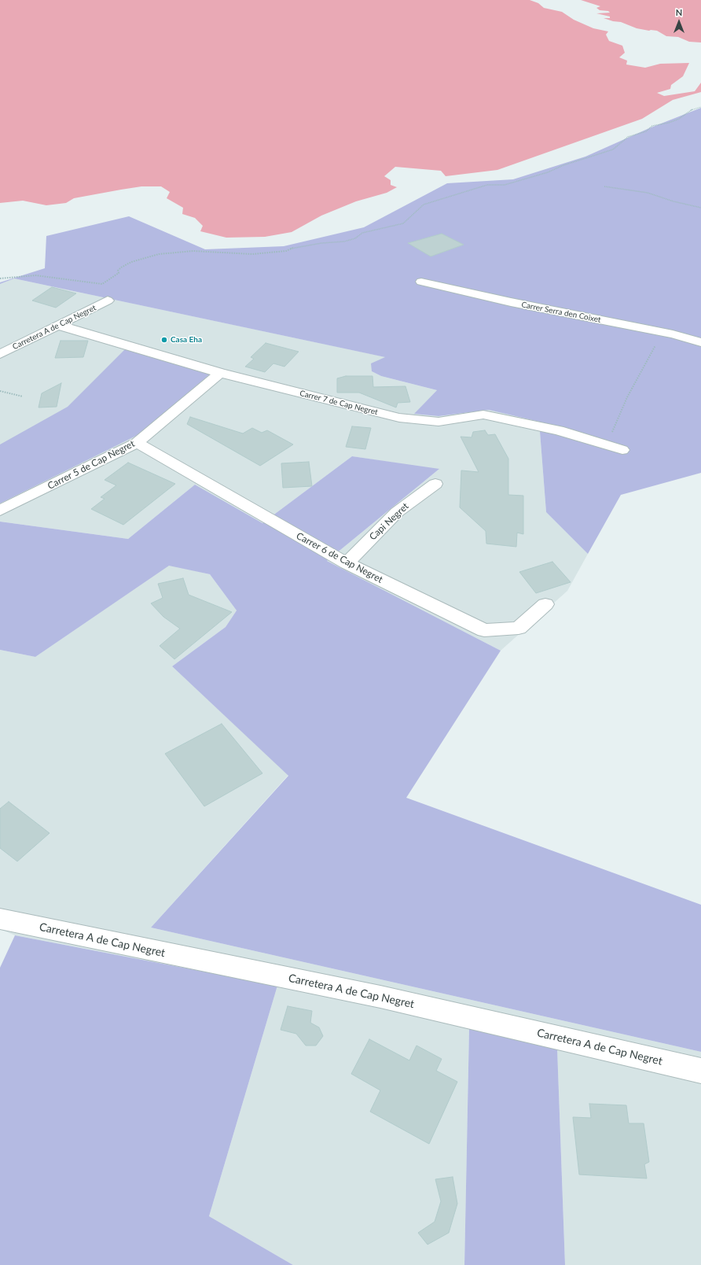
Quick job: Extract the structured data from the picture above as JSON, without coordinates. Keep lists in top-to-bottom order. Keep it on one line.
{"streets":{"street":["Carrer Serra den Coixet","Carretera A de Cap Negret","Carrer 7 de Cap Negret","Carrer 5 de Cap Negret","Capi Negret","Carrer 6 de Cap Negret"]},"crossings":[["Carretera A de Cap Negret","Carrer 7 de Cap Negret"],["Carrer 7 de Cap Negret","Carrer 5 de Cap Negret"],["Carrer 5 de Cap Negret","Carrer 6 de Cap Negret"],["Capi Negret","Carrer 6 de Cap Negret"]],"places":["Casa Eha"],"north":"top"}
